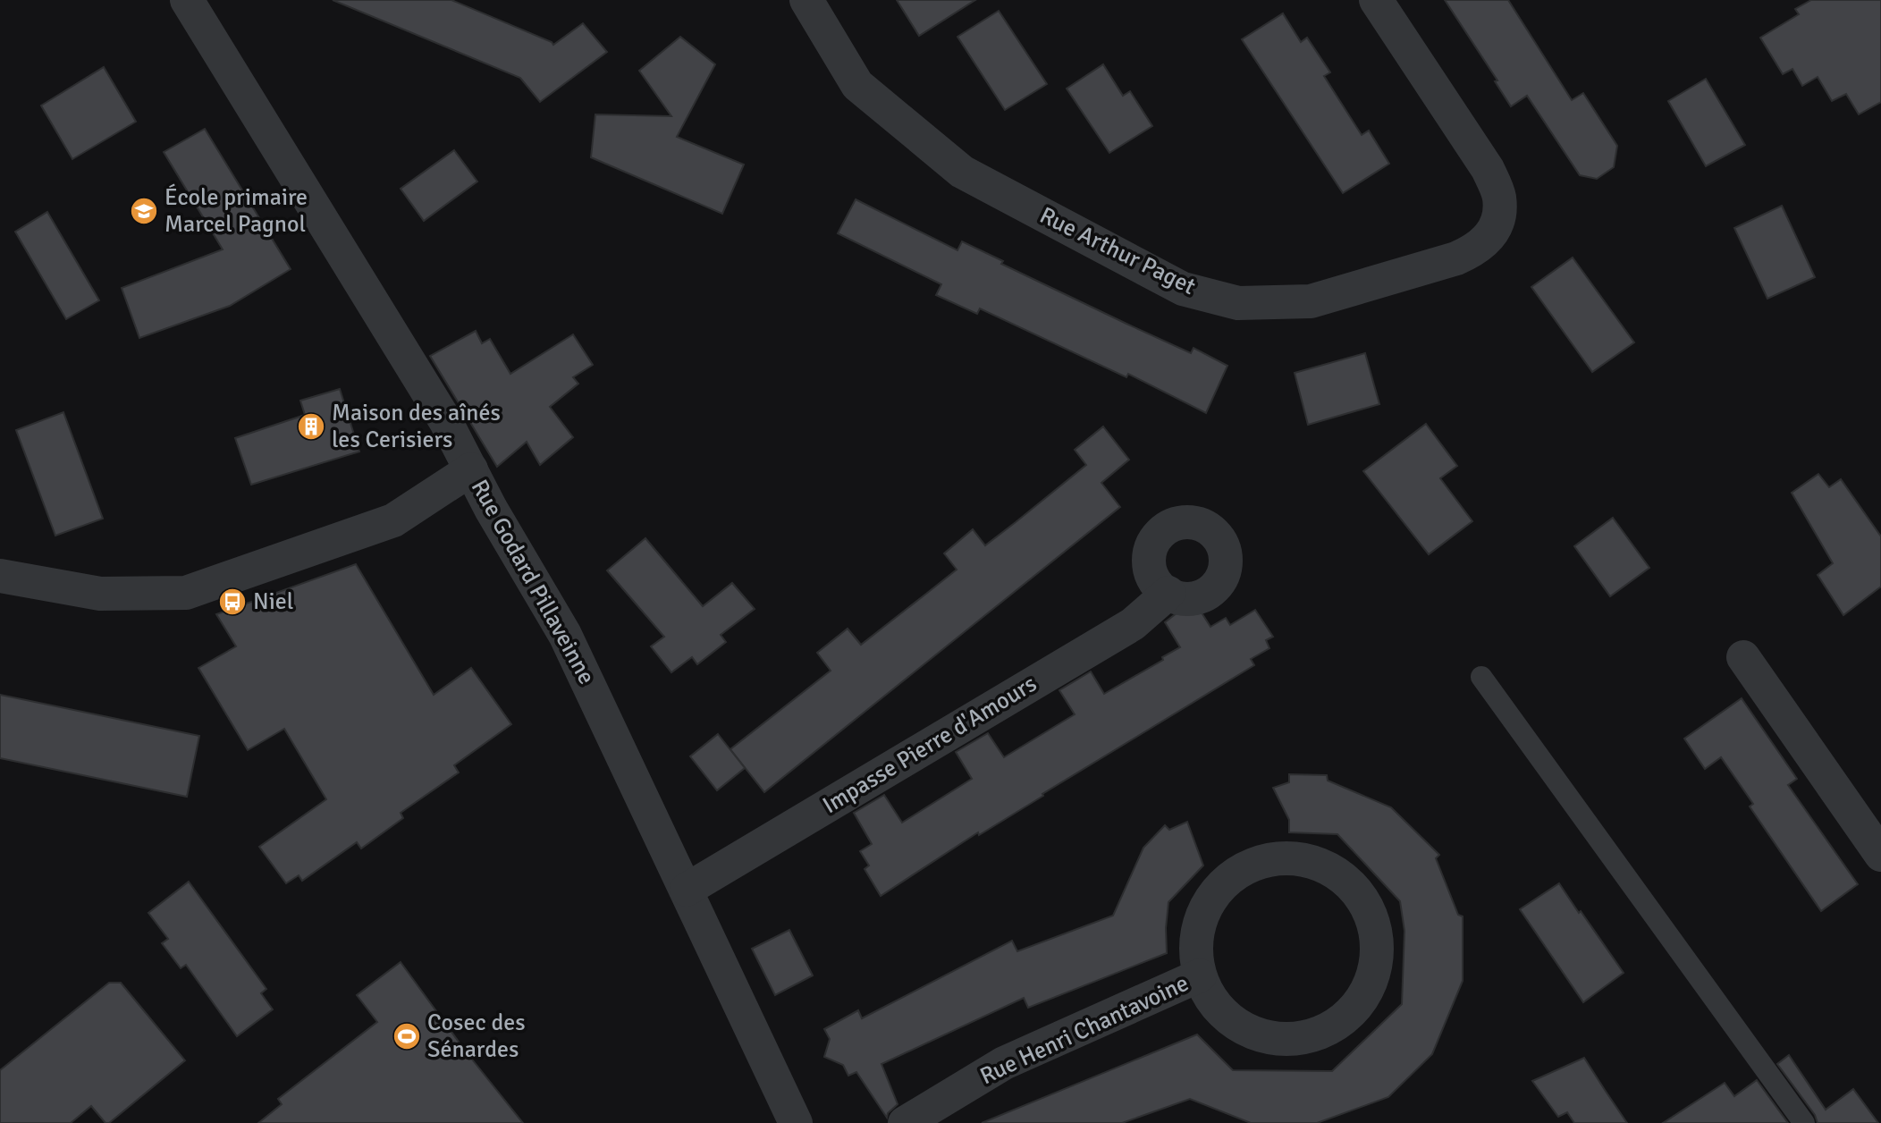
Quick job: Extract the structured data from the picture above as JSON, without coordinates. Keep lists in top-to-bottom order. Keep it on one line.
{"streets":{"street":["Rue Arthur Paget","Rue Godard Pillaveinne","Impasse Pierre d'Amours","Rue Henri Chantavoine"]},"crossings":[["Rue Godard Pillaveinne","Impasse Pierre d'Amours"]],"places":{"school or university":["École primaire Marcel Pagnol"],"building":["Maison des aînés les Cerisiers"],"bus stop":["Niel"],"sports":["Cosec des Sénardes"]}}
